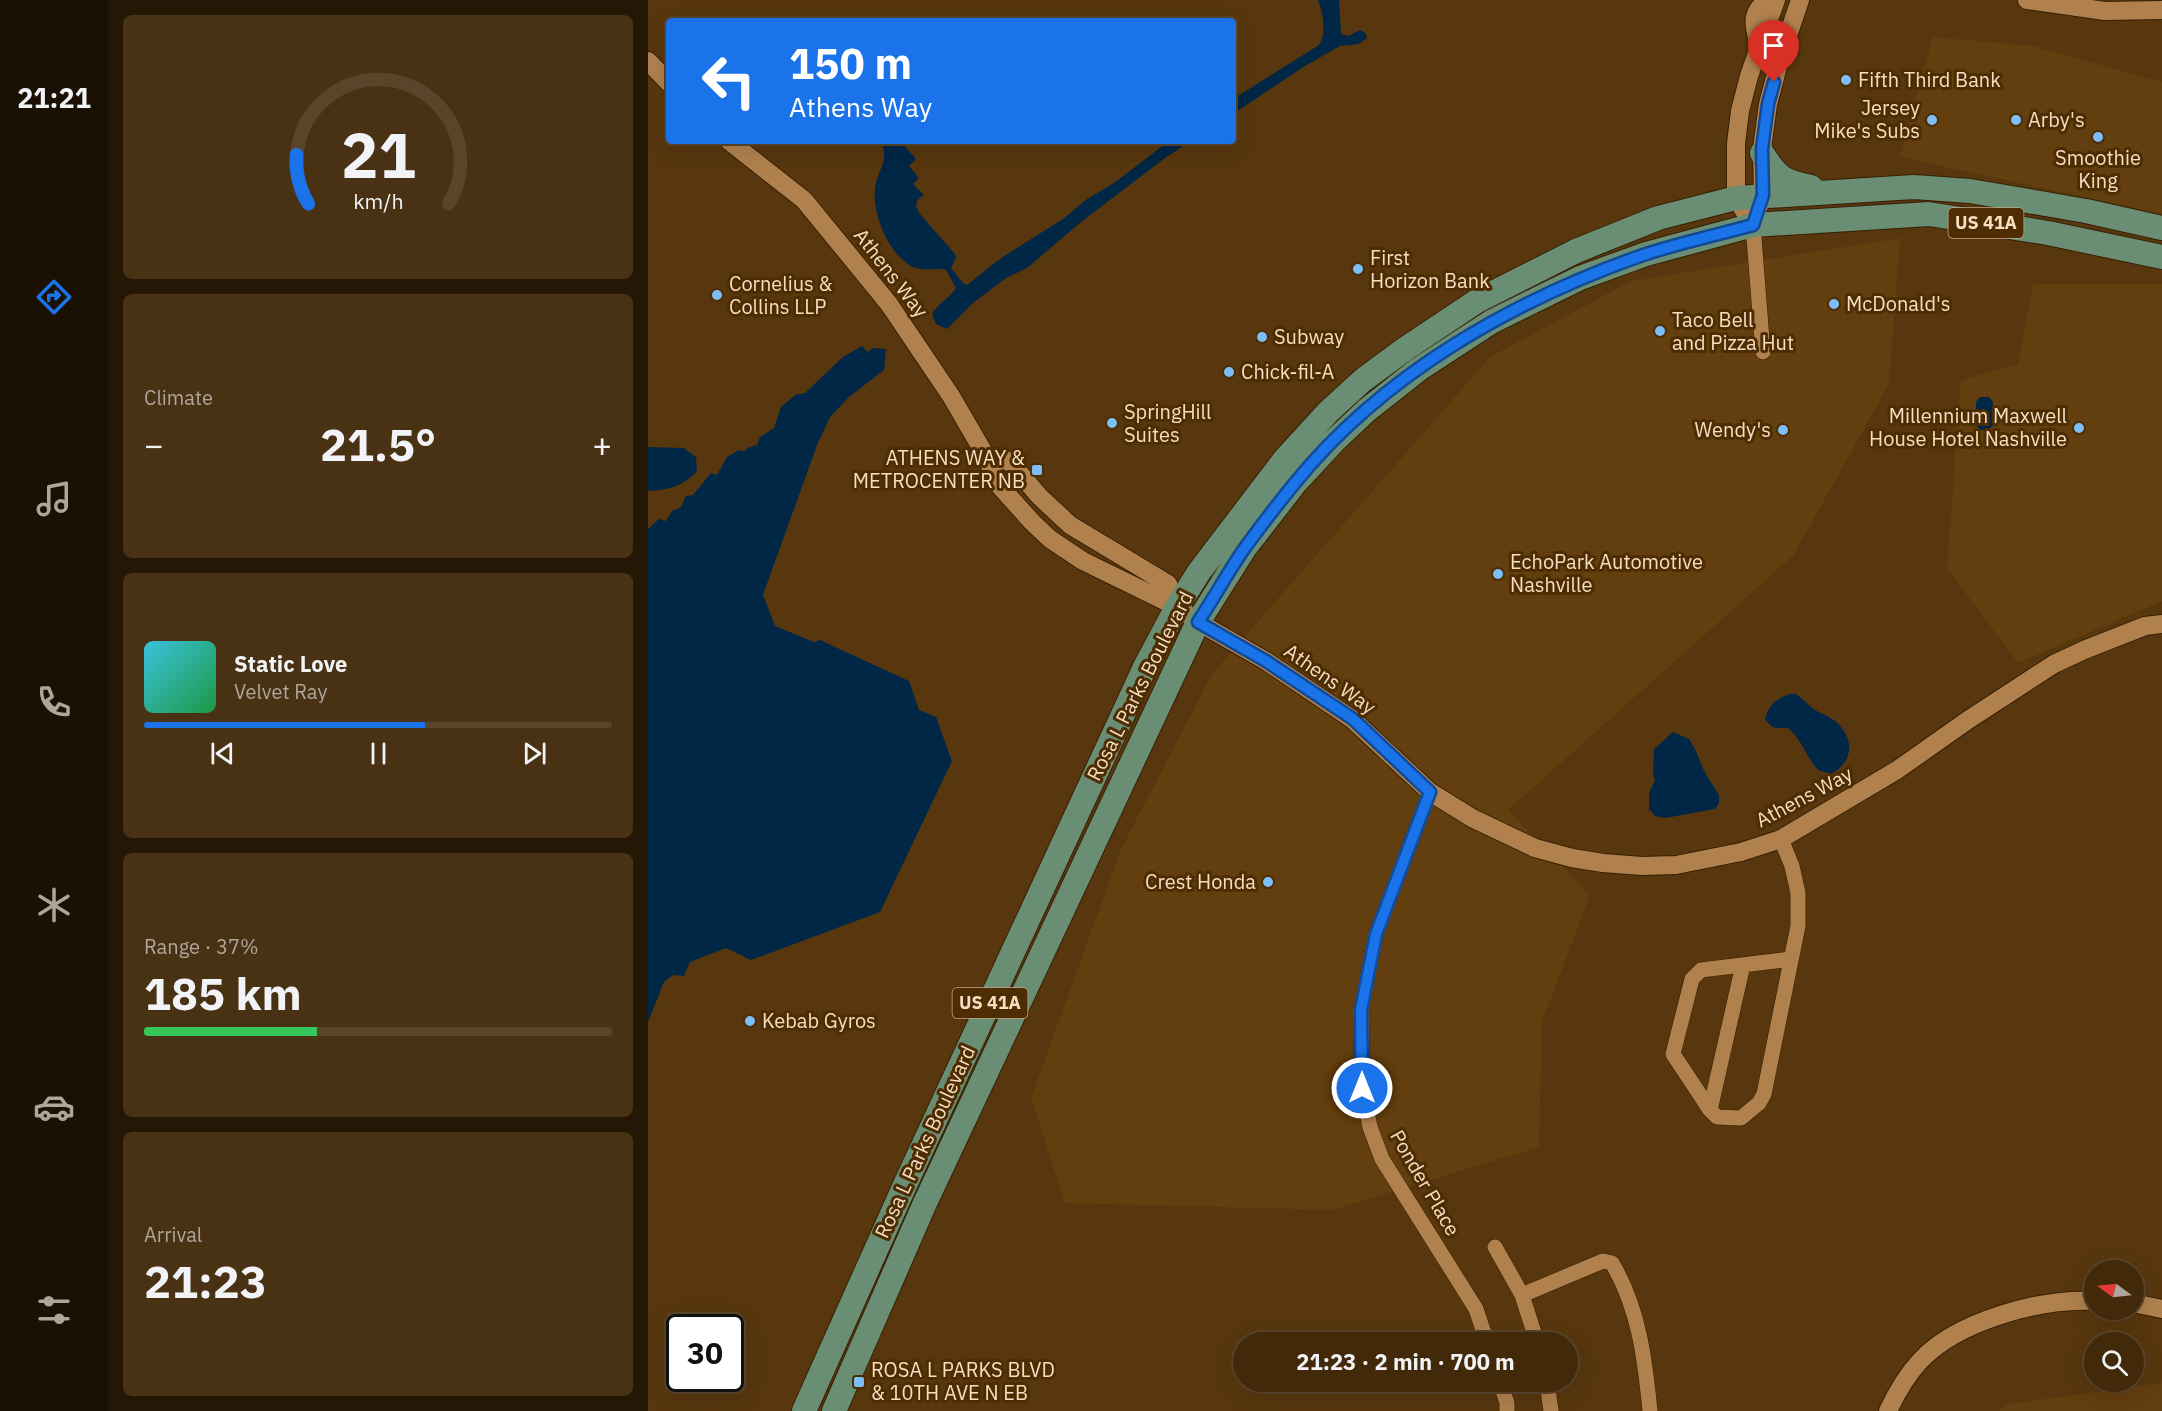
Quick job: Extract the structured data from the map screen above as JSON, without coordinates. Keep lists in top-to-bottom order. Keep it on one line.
{"streets":{"main road":["US 41A","Rosa L Parks Boulevard"],"street":["Athens Way","Ponder Place"]},"crossings":[["Athens Way","Rosa L Parks Boulevard"],["Athens Way","Ponder Place"]],"places":{"other":["Fifth Third Bank","Jersey Mike's Subs","Arby's","Smoothie King","First Horizon Bank","Cornelius & Collins LLP","McDonald's","Taco Bell and Pizza Hut","Subway","Chick-fil-A","SpringHill Suites","Millennium Maxwell House Hotel Nashville","Wendy's","EchoPark Automotive Nashville","Crest Honda","Kebab Gyros"],"transit":["ATHENS WAY & METROCENTER NB","ROSA L PARKS BLVD & 10TH AVE N EB"]},"north":"left","page":{"tabs":"21:21","turn":["150 m","Athens Way"],"tile":["Climate",["Range · 37%","185 km"],["Arrival","21:23"]],"heat":["−","21.5°","+"],"song":["Static Love","Velvet Ray"],"limit":"30","trip":"21:23 · 2 min · 700 m","gauge":["21","km/h"]}}
